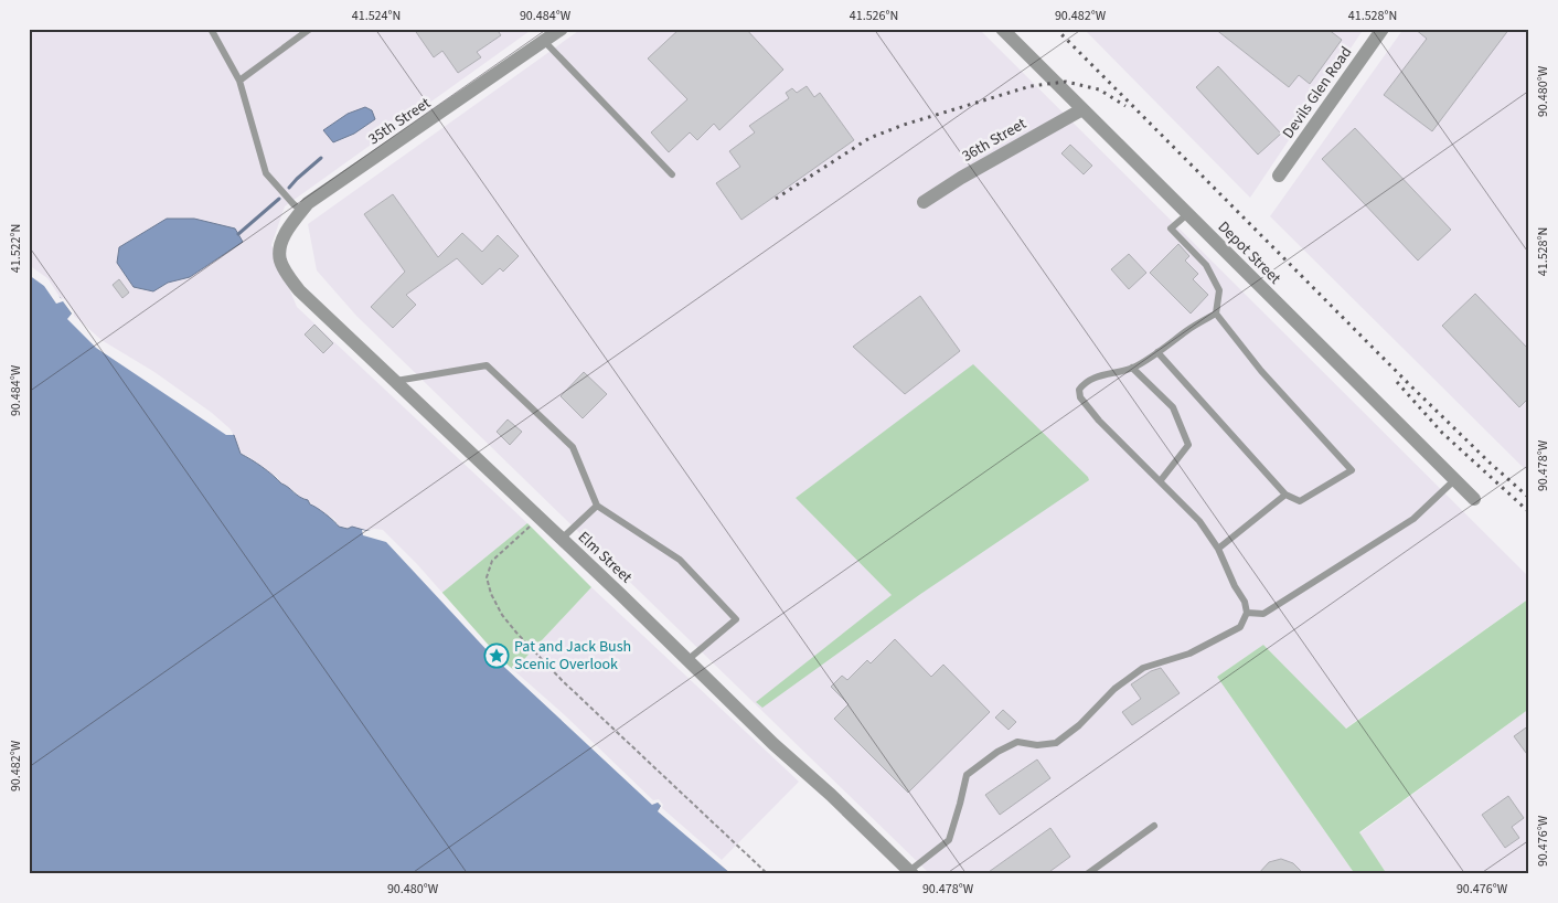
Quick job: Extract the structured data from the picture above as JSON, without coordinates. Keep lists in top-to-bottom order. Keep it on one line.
{"streets":{"street":["Devils Glen Road","35th Street","36th Street","Depot Street","Elm Street"]},"crossings":[["35th Street","Elm Street"],["36th Street","Depot Street"]],"places":{"place":["Pat and Jack Bush Scenic Overlook"]},"coordinates":["41.524°N","90.484°W","41.526°N","90.482°W","41.528°N","90.480°W","41.522°N","90.478°W","90.476°W"]}
